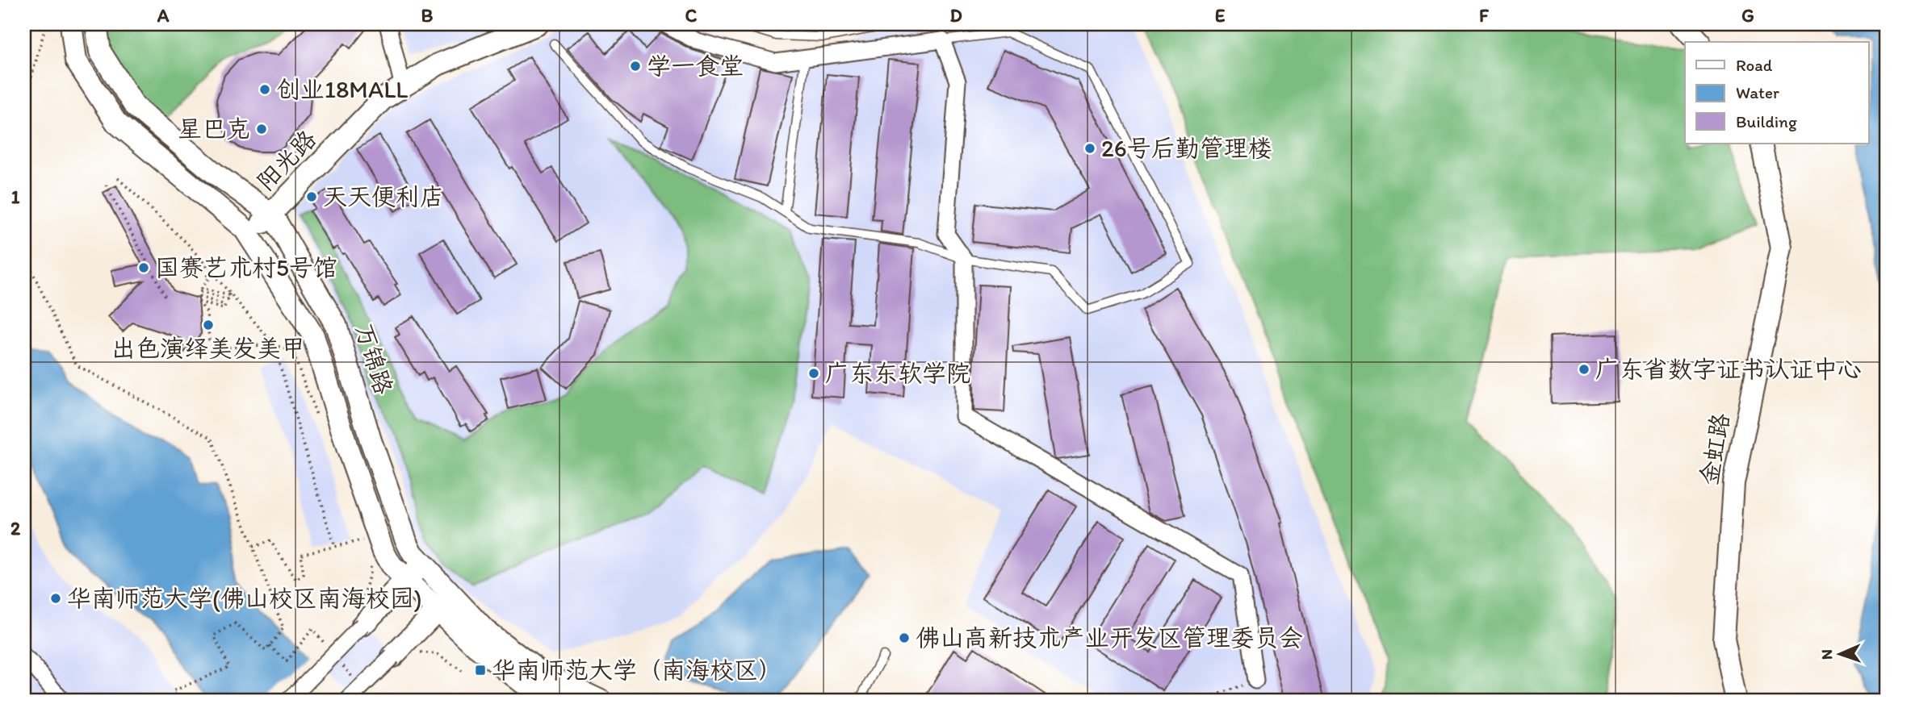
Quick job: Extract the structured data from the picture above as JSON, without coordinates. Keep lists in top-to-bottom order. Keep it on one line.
{"streets":{"street":["阳光路","万锦路","金虹路"]},"crossings":[["阳光路","万锦路"]],"places":{"other":["学一食堂","创业18MALL","星巴克","26号后勤管理楼","天天便利店","国赛艺术村5号馆","出色演绎美发美甲","广东省数字证书认证中心","广东东软学院","华南师范大学(佛山校区南海校园)","佛山高新技术产业开发区管理委员会"],"transit":["华南师范大学（南海校区）"]},"legend":["Road","Water","Building"],"north":"left","grid":{"columns":["A","B","C","D","E","F","G"],"rows":["1","2"]}}
